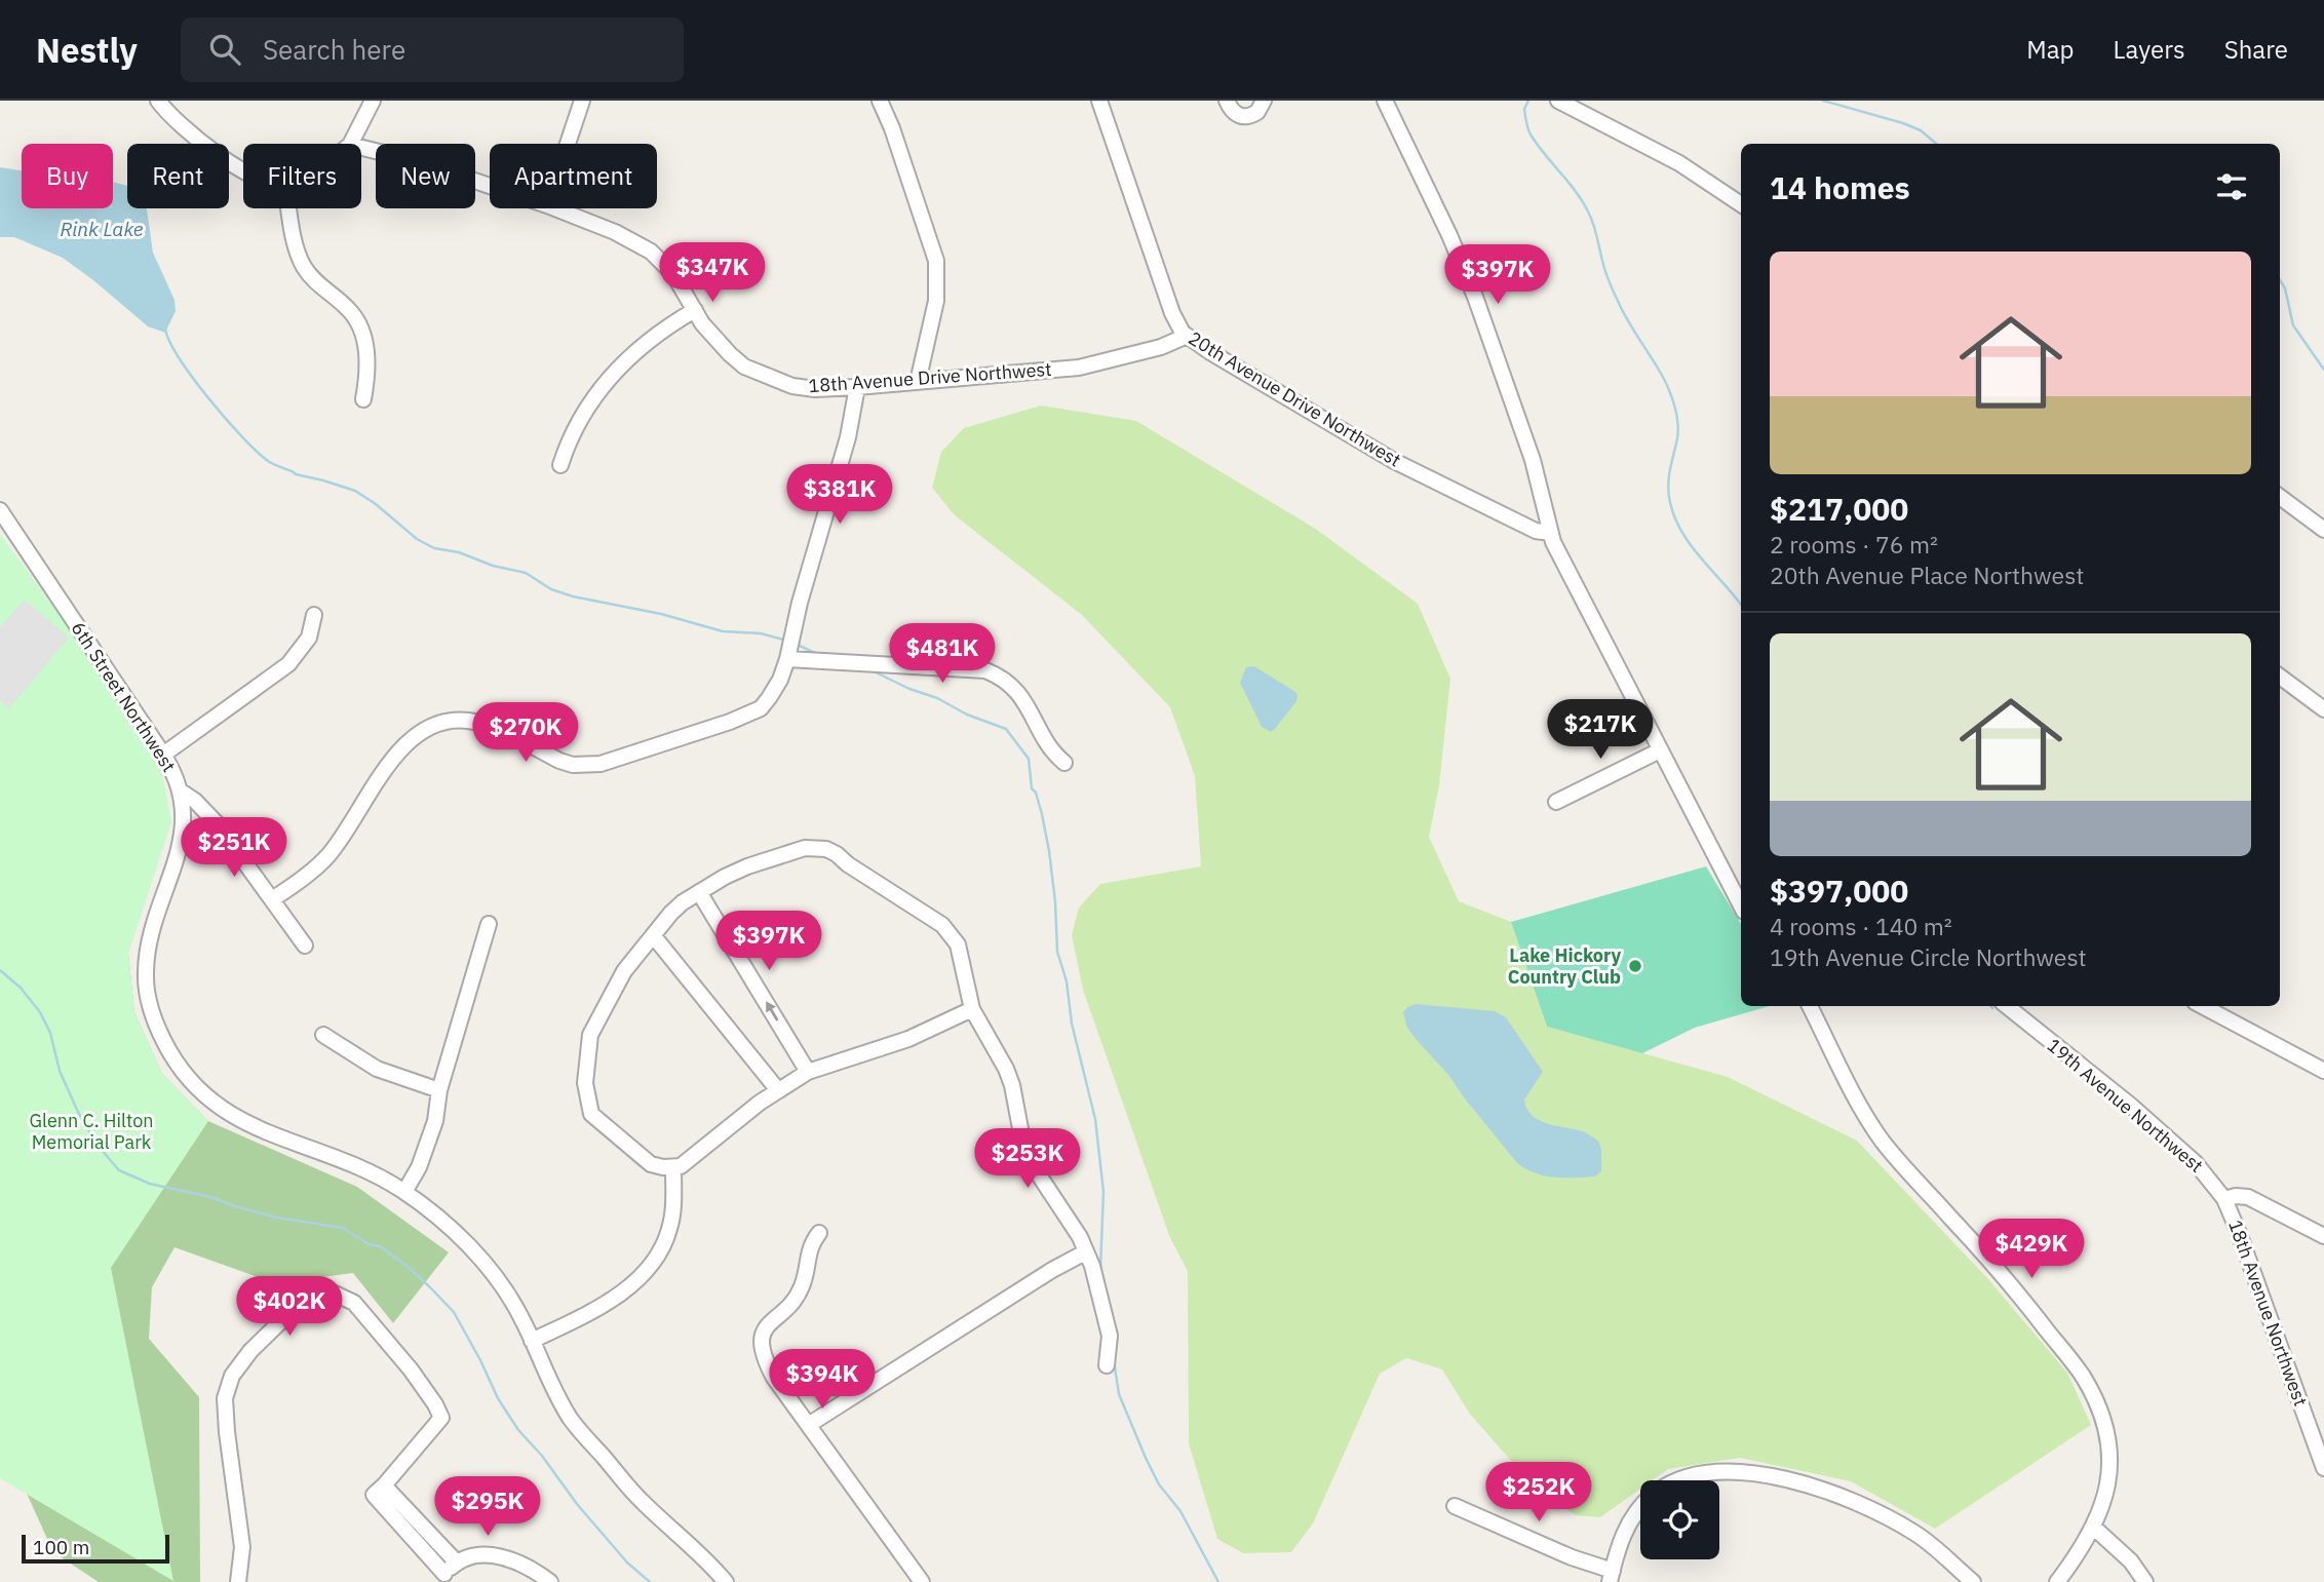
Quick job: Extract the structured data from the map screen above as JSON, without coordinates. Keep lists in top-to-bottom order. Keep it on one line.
{"streets":{"street":["18th Avenue Drive Northwest","20th Avenue Drive Northwest","6th Street Northwest","19th Avenue Northwest","18th Avenue Northwest"]},"crossings":[["18th Avenue Drive Northwest","20th Avenue Drive Northwest"],["19th Avenue Northwest","18th Avenue Northwest"]],"water":["Rink Lake"],"parks":["Glenn C. Hilton Memorial Park"],"places":["Lake Hickory Country Club"],"scale_bar":"100 m","page":{"header":"Nestly","search":"Search here","nav":["Map","Layers","Share"],"chip":["Buy","Rent","Filters","New","Apartment"],"heading":"14 homes","list":[{"name":"$217,000","note":"2 rooms · 76 m² · 20th Avenue Place Northwest"},{"name":"$397,000","note":"4 rooms · 140 m² · 19th Avenue Circle Northwest"}],"price":["$347K","$397K","$381K","$481K","$217K","$270K","$251K","$397K","$253K","$429K","$402K","$394K","$252K","$295K"],"scale":"100 m"}}
